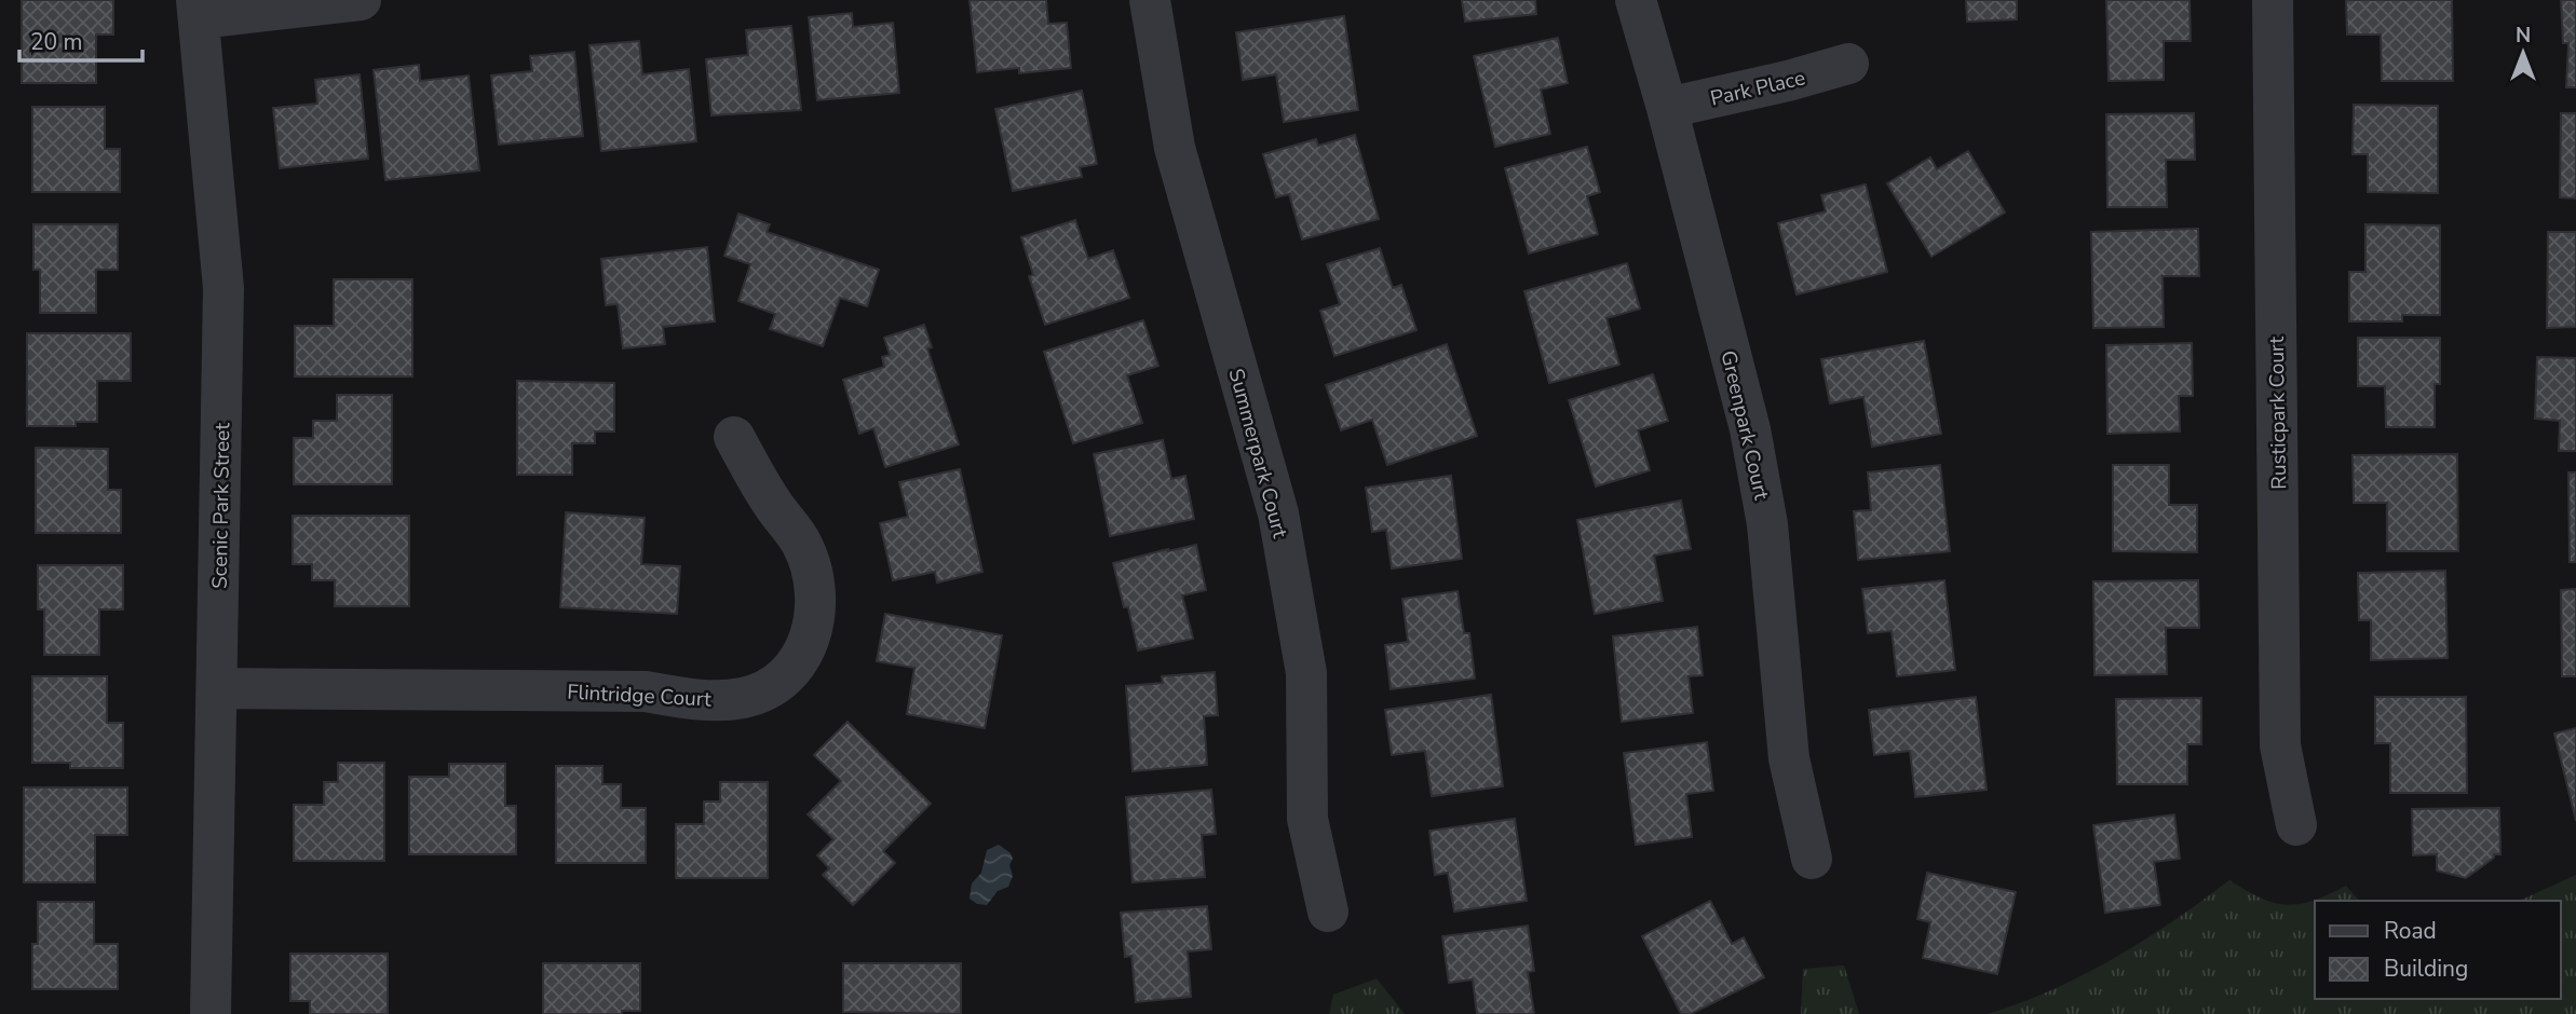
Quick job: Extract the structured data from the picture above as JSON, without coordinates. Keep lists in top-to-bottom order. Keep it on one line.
{"streets":{"street":["Park Place","Rusticpark Court","Greenpark Court","Summerpark Court","Scenic Park Street","Flintridge Court"]},"crossings":[["Park Place","Greenpark Court"],["Scenic Park Street","Flintridge Court"]],"legend":["Road","Building"],"scale_bar":"20 m","north":"top"}
